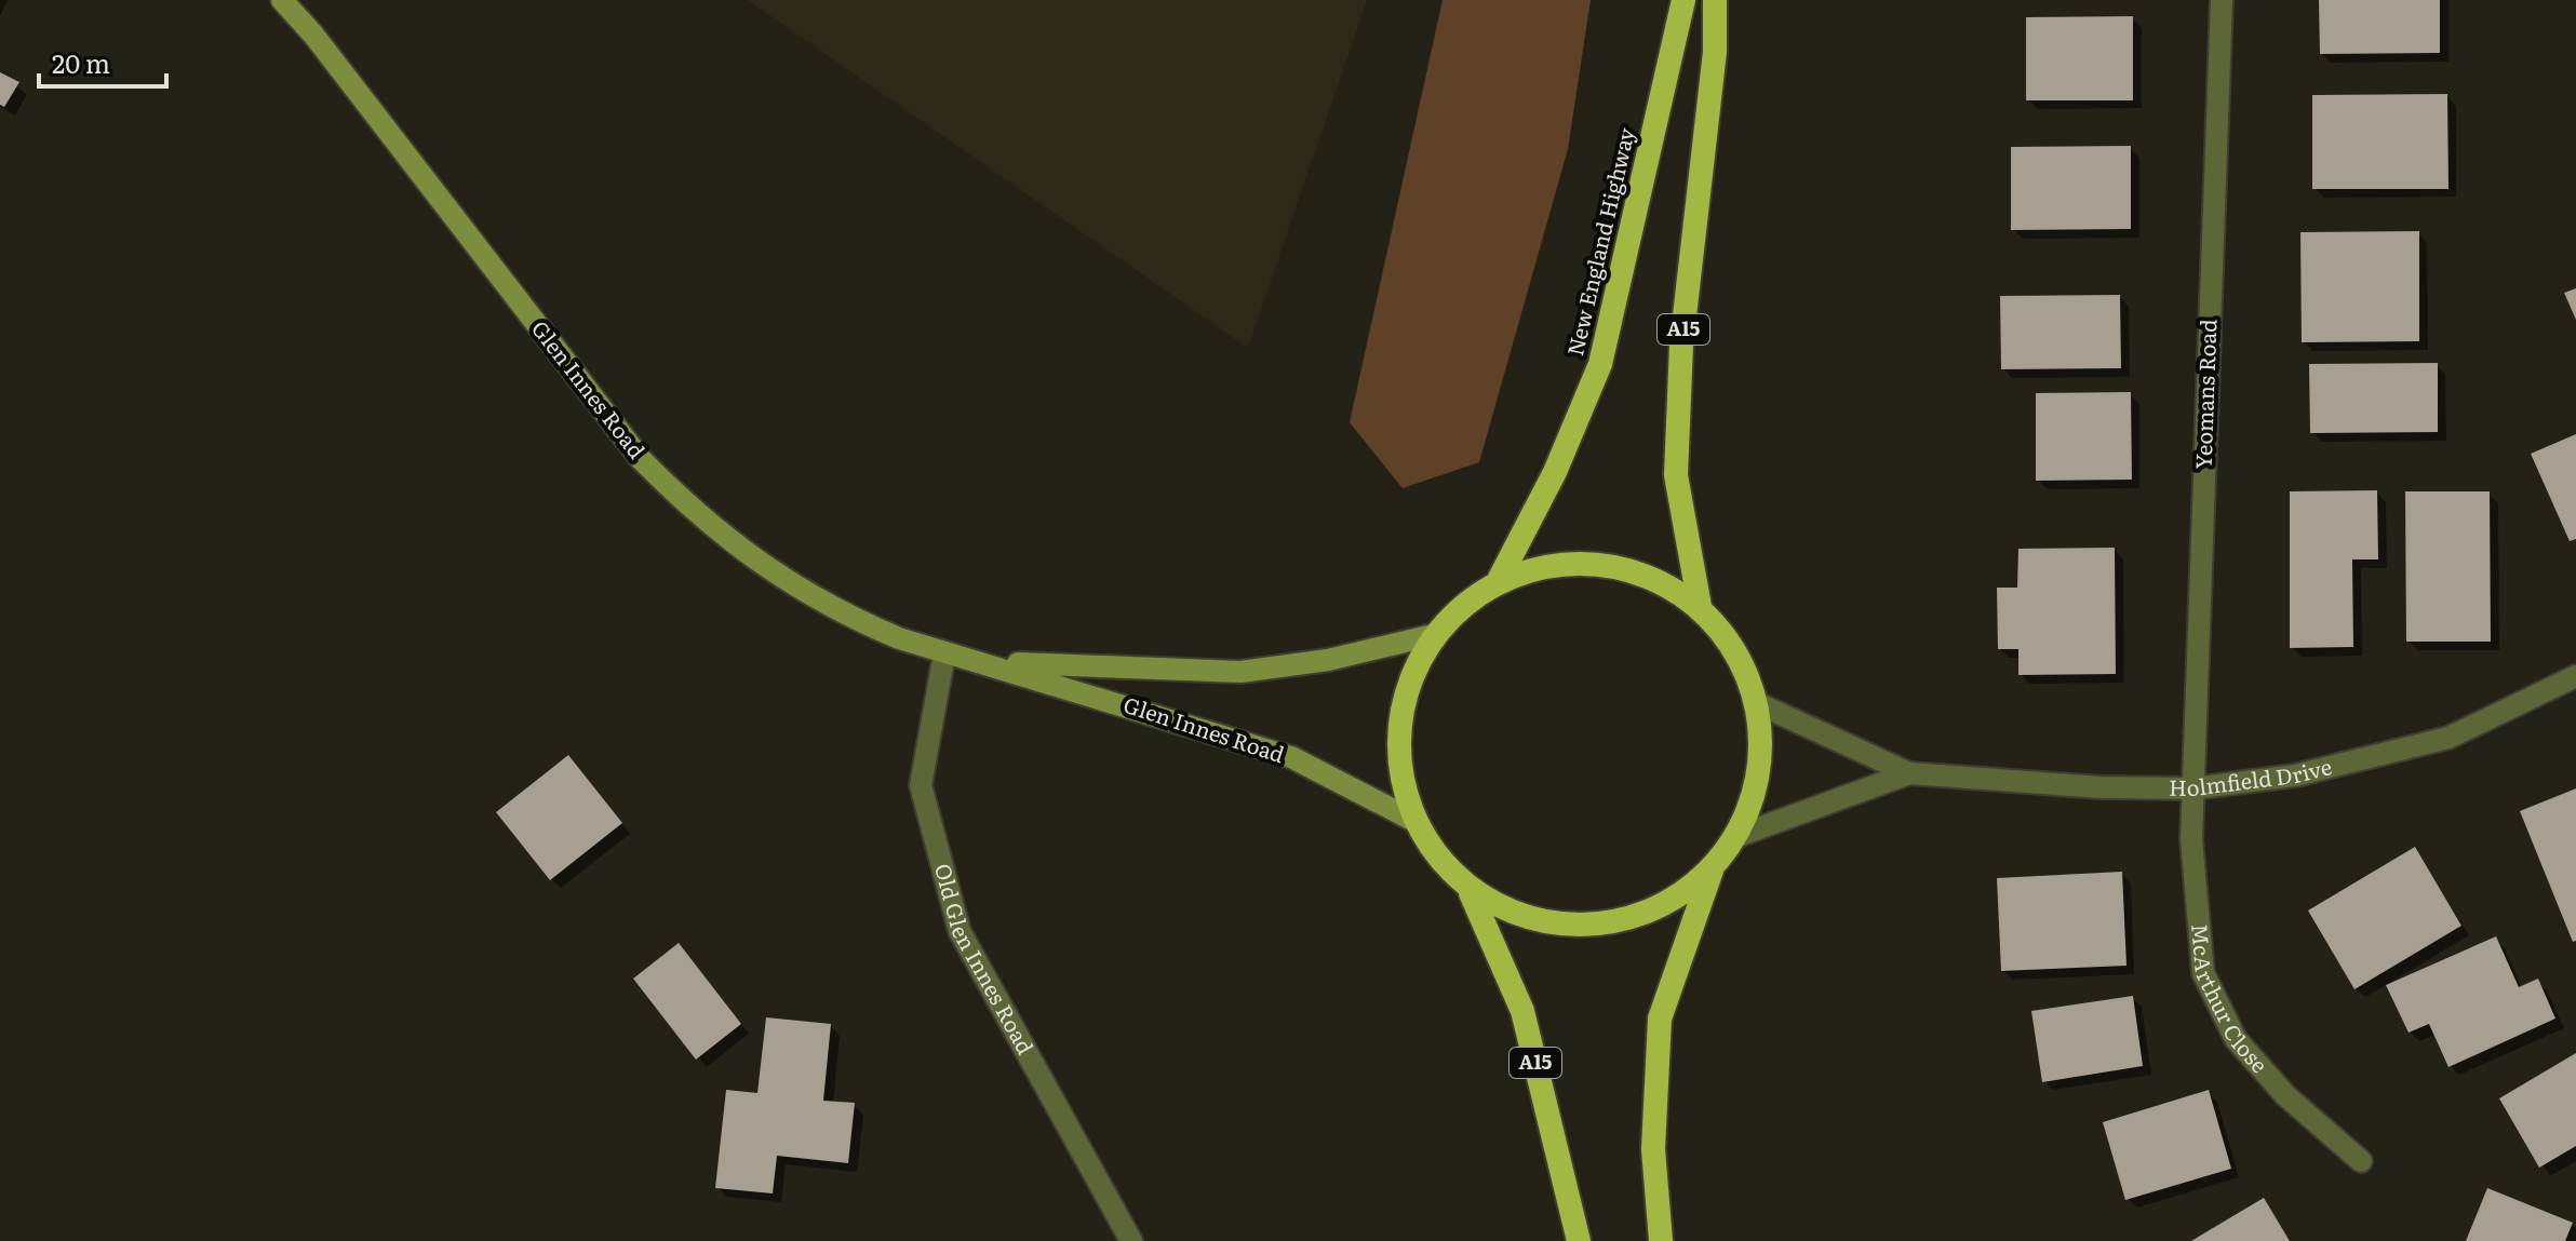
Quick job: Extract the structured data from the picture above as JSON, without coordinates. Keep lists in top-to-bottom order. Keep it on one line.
{"streets":{"highway":["New England Highway","A15"],"main road":["Glen Innes Road"],"street":["Yeomans Road","Holmfield Drive","Old Glen Innes Road","McArthur Close"]},"crossings":[["New England Highway","A15"],["A15","Glen Innes Road"],["A15","Holmfield Drive"],["Glen Innes Road","Old Glen Innes Road"],["Yeomans Road","Holmfield Drive"],["Yeomans Road","McArthur Close"],["Holmfield Drive","McArthur Close"]],"scale_bar":"20 m"}
